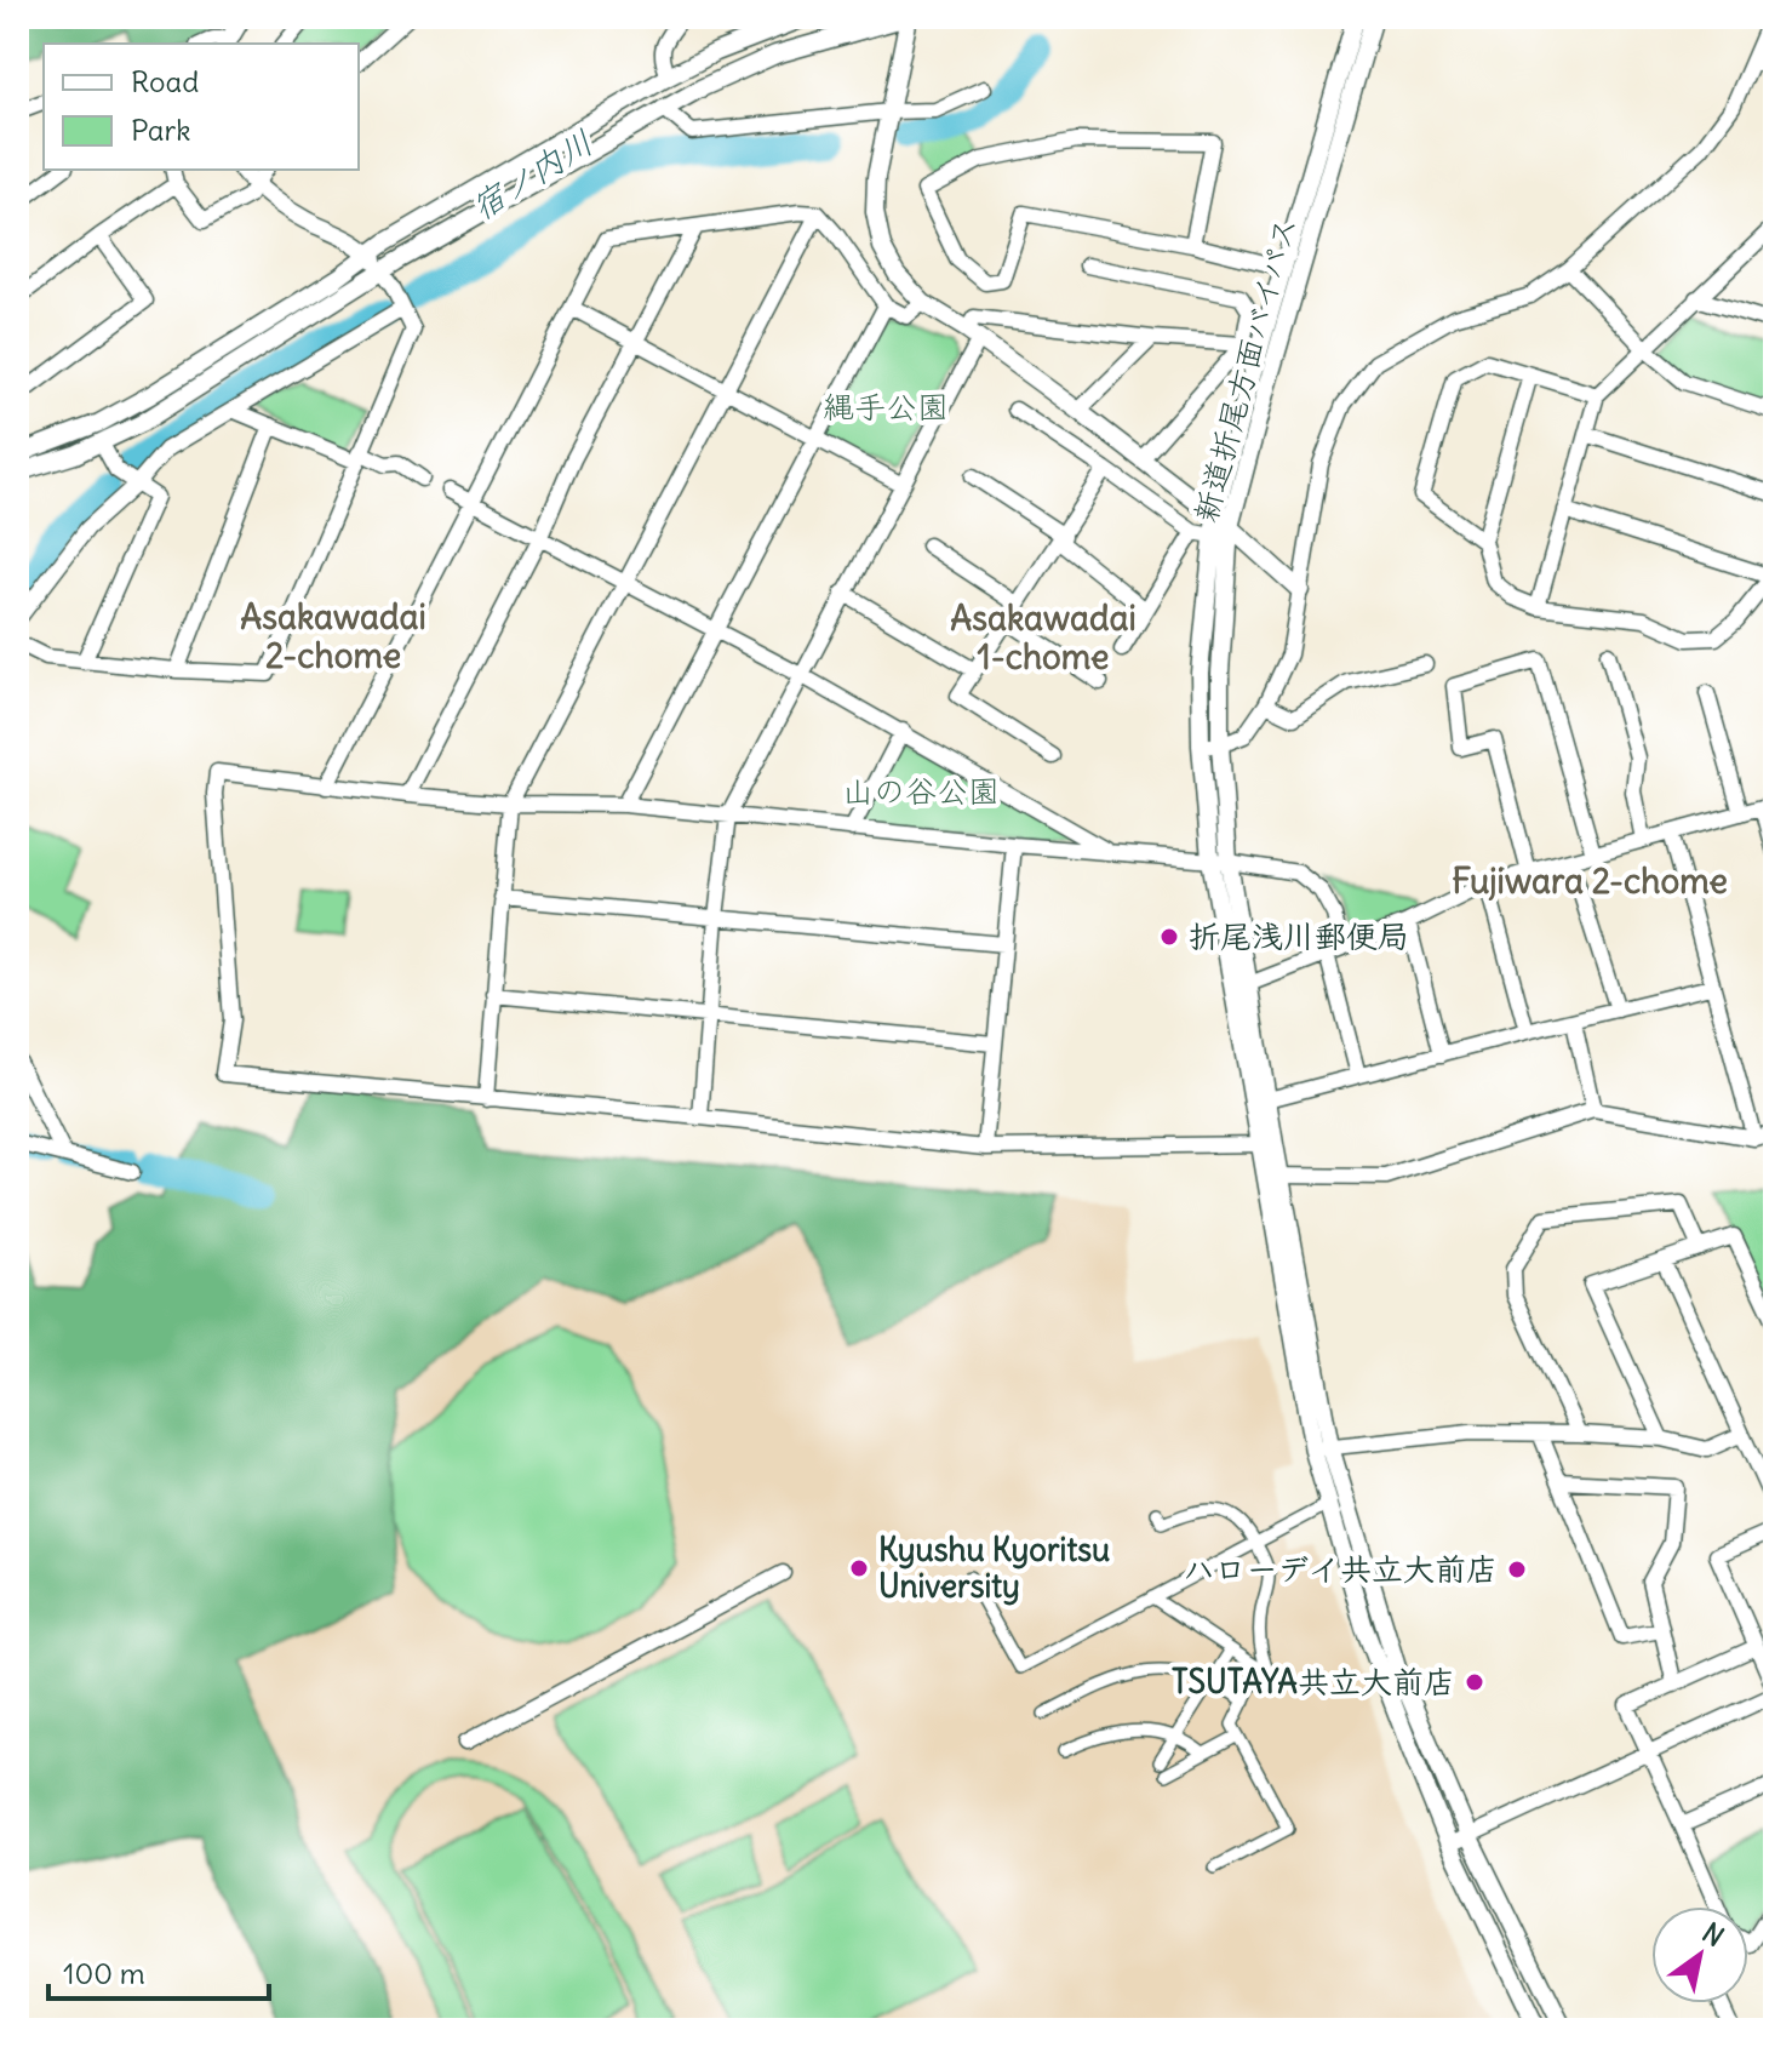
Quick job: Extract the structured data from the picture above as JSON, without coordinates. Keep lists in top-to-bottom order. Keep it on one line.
{"streets":{"street":["新道折尾方面バイパス"]},"districts":["Asakawadai 2-chome","Asakawadai 1-chome","Fujiwara 2-chome"],"water":["宿ノ内川"],"parks":["縄手公園","山の谷公園"],"places":["折尾浅川郵便局","Kyushu Kyoritsu University","ハローデイ共立大前店","TSUTAYA共立大前店"],"legend":["Road","Park"],"scale_bar":"100 m","north":"top right"}
